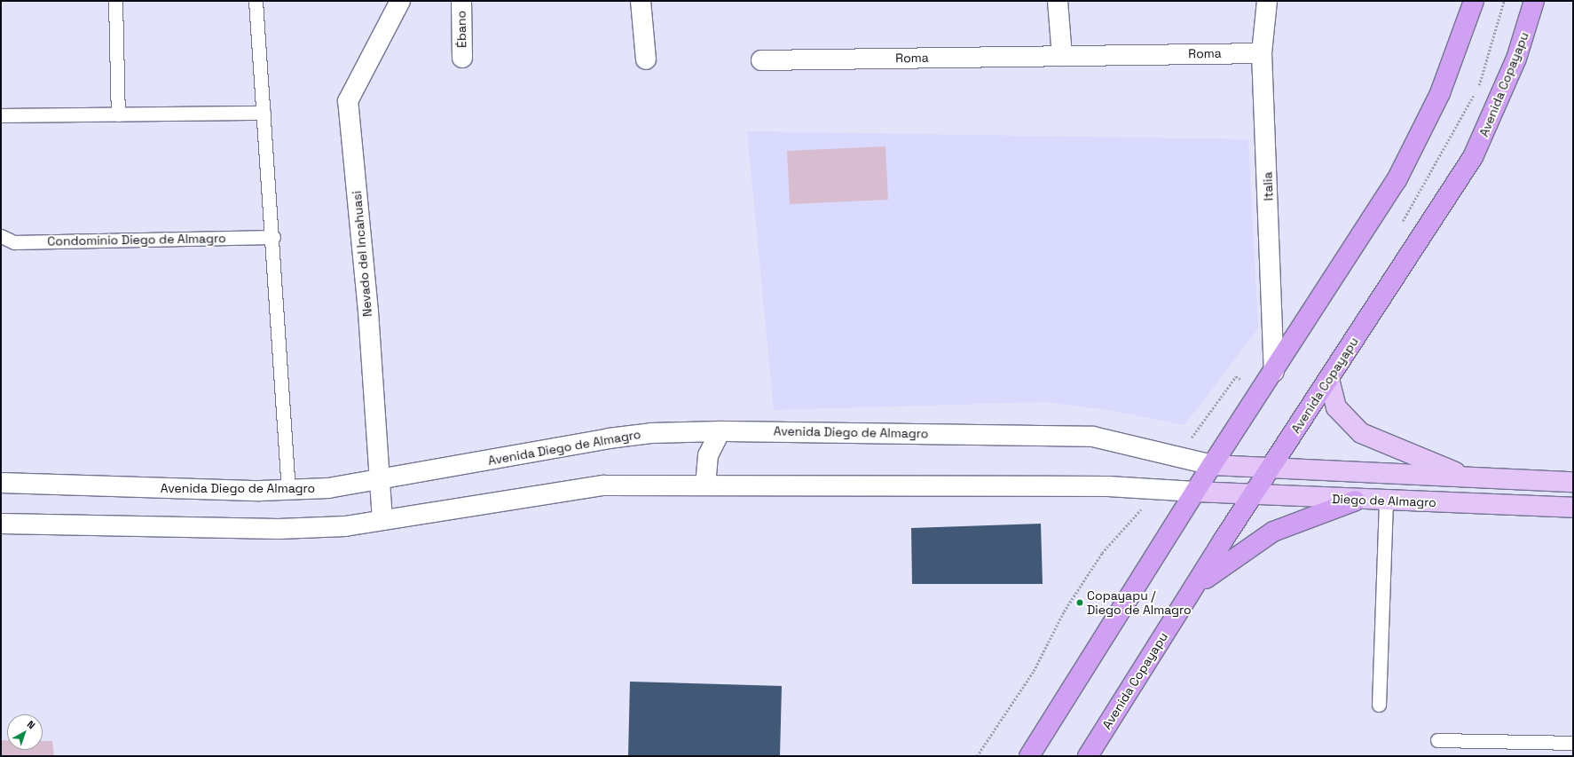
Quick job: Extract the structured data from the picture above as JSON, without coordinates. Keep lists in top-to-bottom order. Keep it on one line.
{"streets":{"highway":["Avenida Copayapu"],"main road":["Diego de Almagro"],"street":["Ébano","Roma","Italia","Nevado del Incahuasi","Avenida Diego de Almagro"],"lane":["Condominio Diego de Almagro"]},"crossings":[["Roma","Italia"],["Avenida Copayapu","Diego de Almagro"],["Nevado del Incahuasi","Avenida Diego de Almagro"],["Avenida Diego de Almagro","Diego de Almagro"]],"places":["Copayapu / Diego de Almagro"],"north":"top right"}
